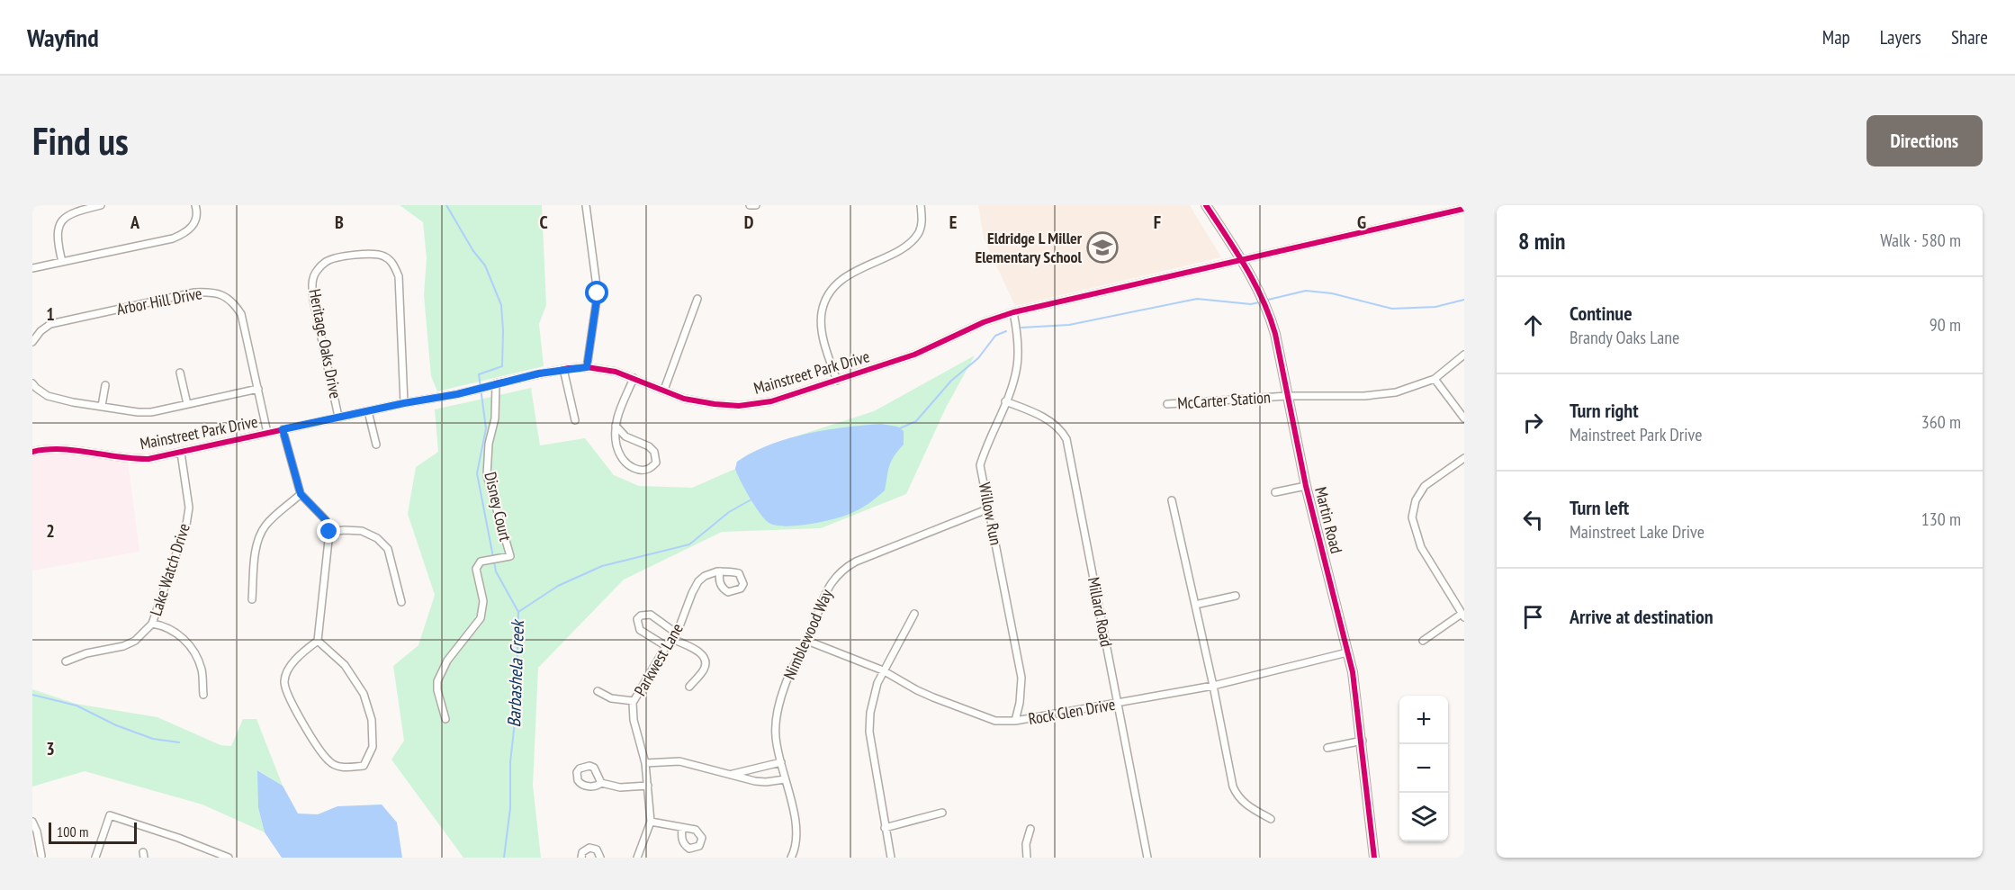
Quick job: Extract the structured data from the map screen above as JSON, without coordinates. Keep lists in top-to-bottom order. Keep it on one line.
{"streets":{"street":["Arbor Hill Drive","Heritage Oaks Drive","Mainstreet Park Drive","McCarter Station","Disney Court","Willow Run","Martin Road","Lake Watch Drive","Millard Road","Nimblewood Way","Parkwest Lane","Rock Glen Drive"]},"crossings":[["Arbor Hill Drive","Mainstreet Park Drive"],["Heritage Oaks Drive","Mainstreet Park Drive"],["Mainstreet Park Drive","Disney Court"],["Mainstreet Park Drive","Willow Run"],["Mainstreet Park Drive","Martin Road"],["Mainstreet Park Drive","Lake Watch Drive"],["McCarter Station","Martin Road"],["Willow Run","Millard Road"],["Willow Run","Nimblewood Way"],["Willow Run","Rock Glen Drive"],["Martin Road","Rock Glen Drive"],["Millard Road","Rock Glen Drive"],["Nimblewood Way","Rock Glen Drive"]],"water":["Barbashela Creek"],"places":{"school or university":["Eldridge L Miller Elementary School"]},"scale_bar":"100 m","page":{"header":"Wayfind","nav":["Map","Layers","Share"],"buttons":"Directions","title":"Find us","heading":["8 min","Walk · 580 m"],"list":[["Continue","Brandy Oaks Lane","90 m"],["Turn right","Mainstreet Park Drive","360 m"],["Turn left","Mainstreet Lake Drive","130 m"],"Arrive at destination"],"map_buttons":["+","−"],"scale":"100 m"},"grid":{"columns":["A","B","C","D","E","F","G"],"rows":["1","2","3"]}}
